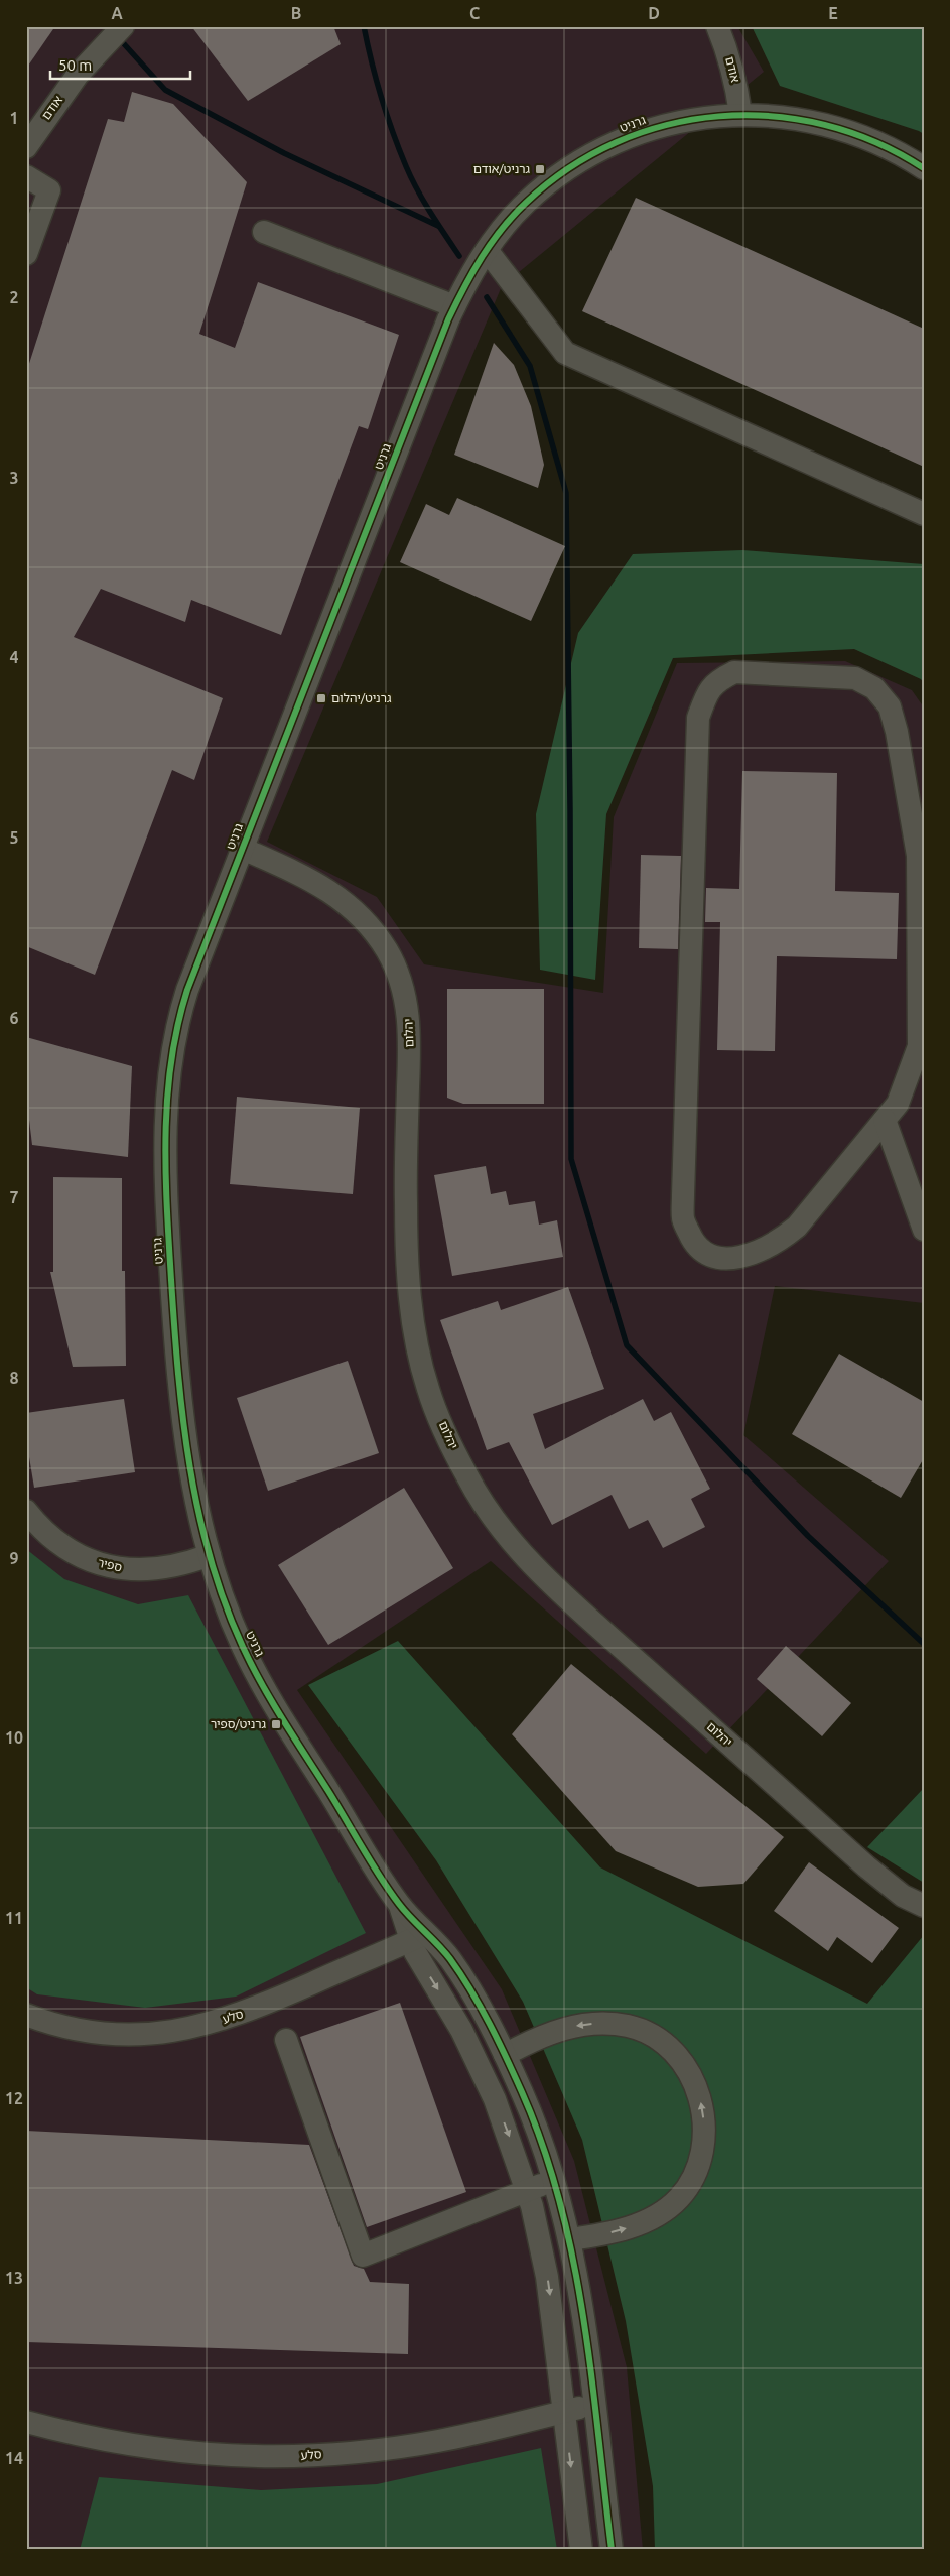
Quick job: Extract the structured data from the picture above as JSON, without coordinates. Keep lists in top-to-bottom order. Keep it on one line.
{"streets":{"street":["אודם","גרניט","יהלום","ספיר","סלע"]},"crossings":[["אודם","גרניט"],["גרניט","יהלום"],["גרניט","ספיר"],["גרניט","סלע"]],"places":{"transit":["גרניט/אודם","גרניט/יהלום","גרניט/ספיר"]},"scale_bar":"50 m","grid":{"columns":["A","B","C","D","E"],"rows":["1","2","3","4","5","6","7","8","9","10","11","12","13","14"]}}
